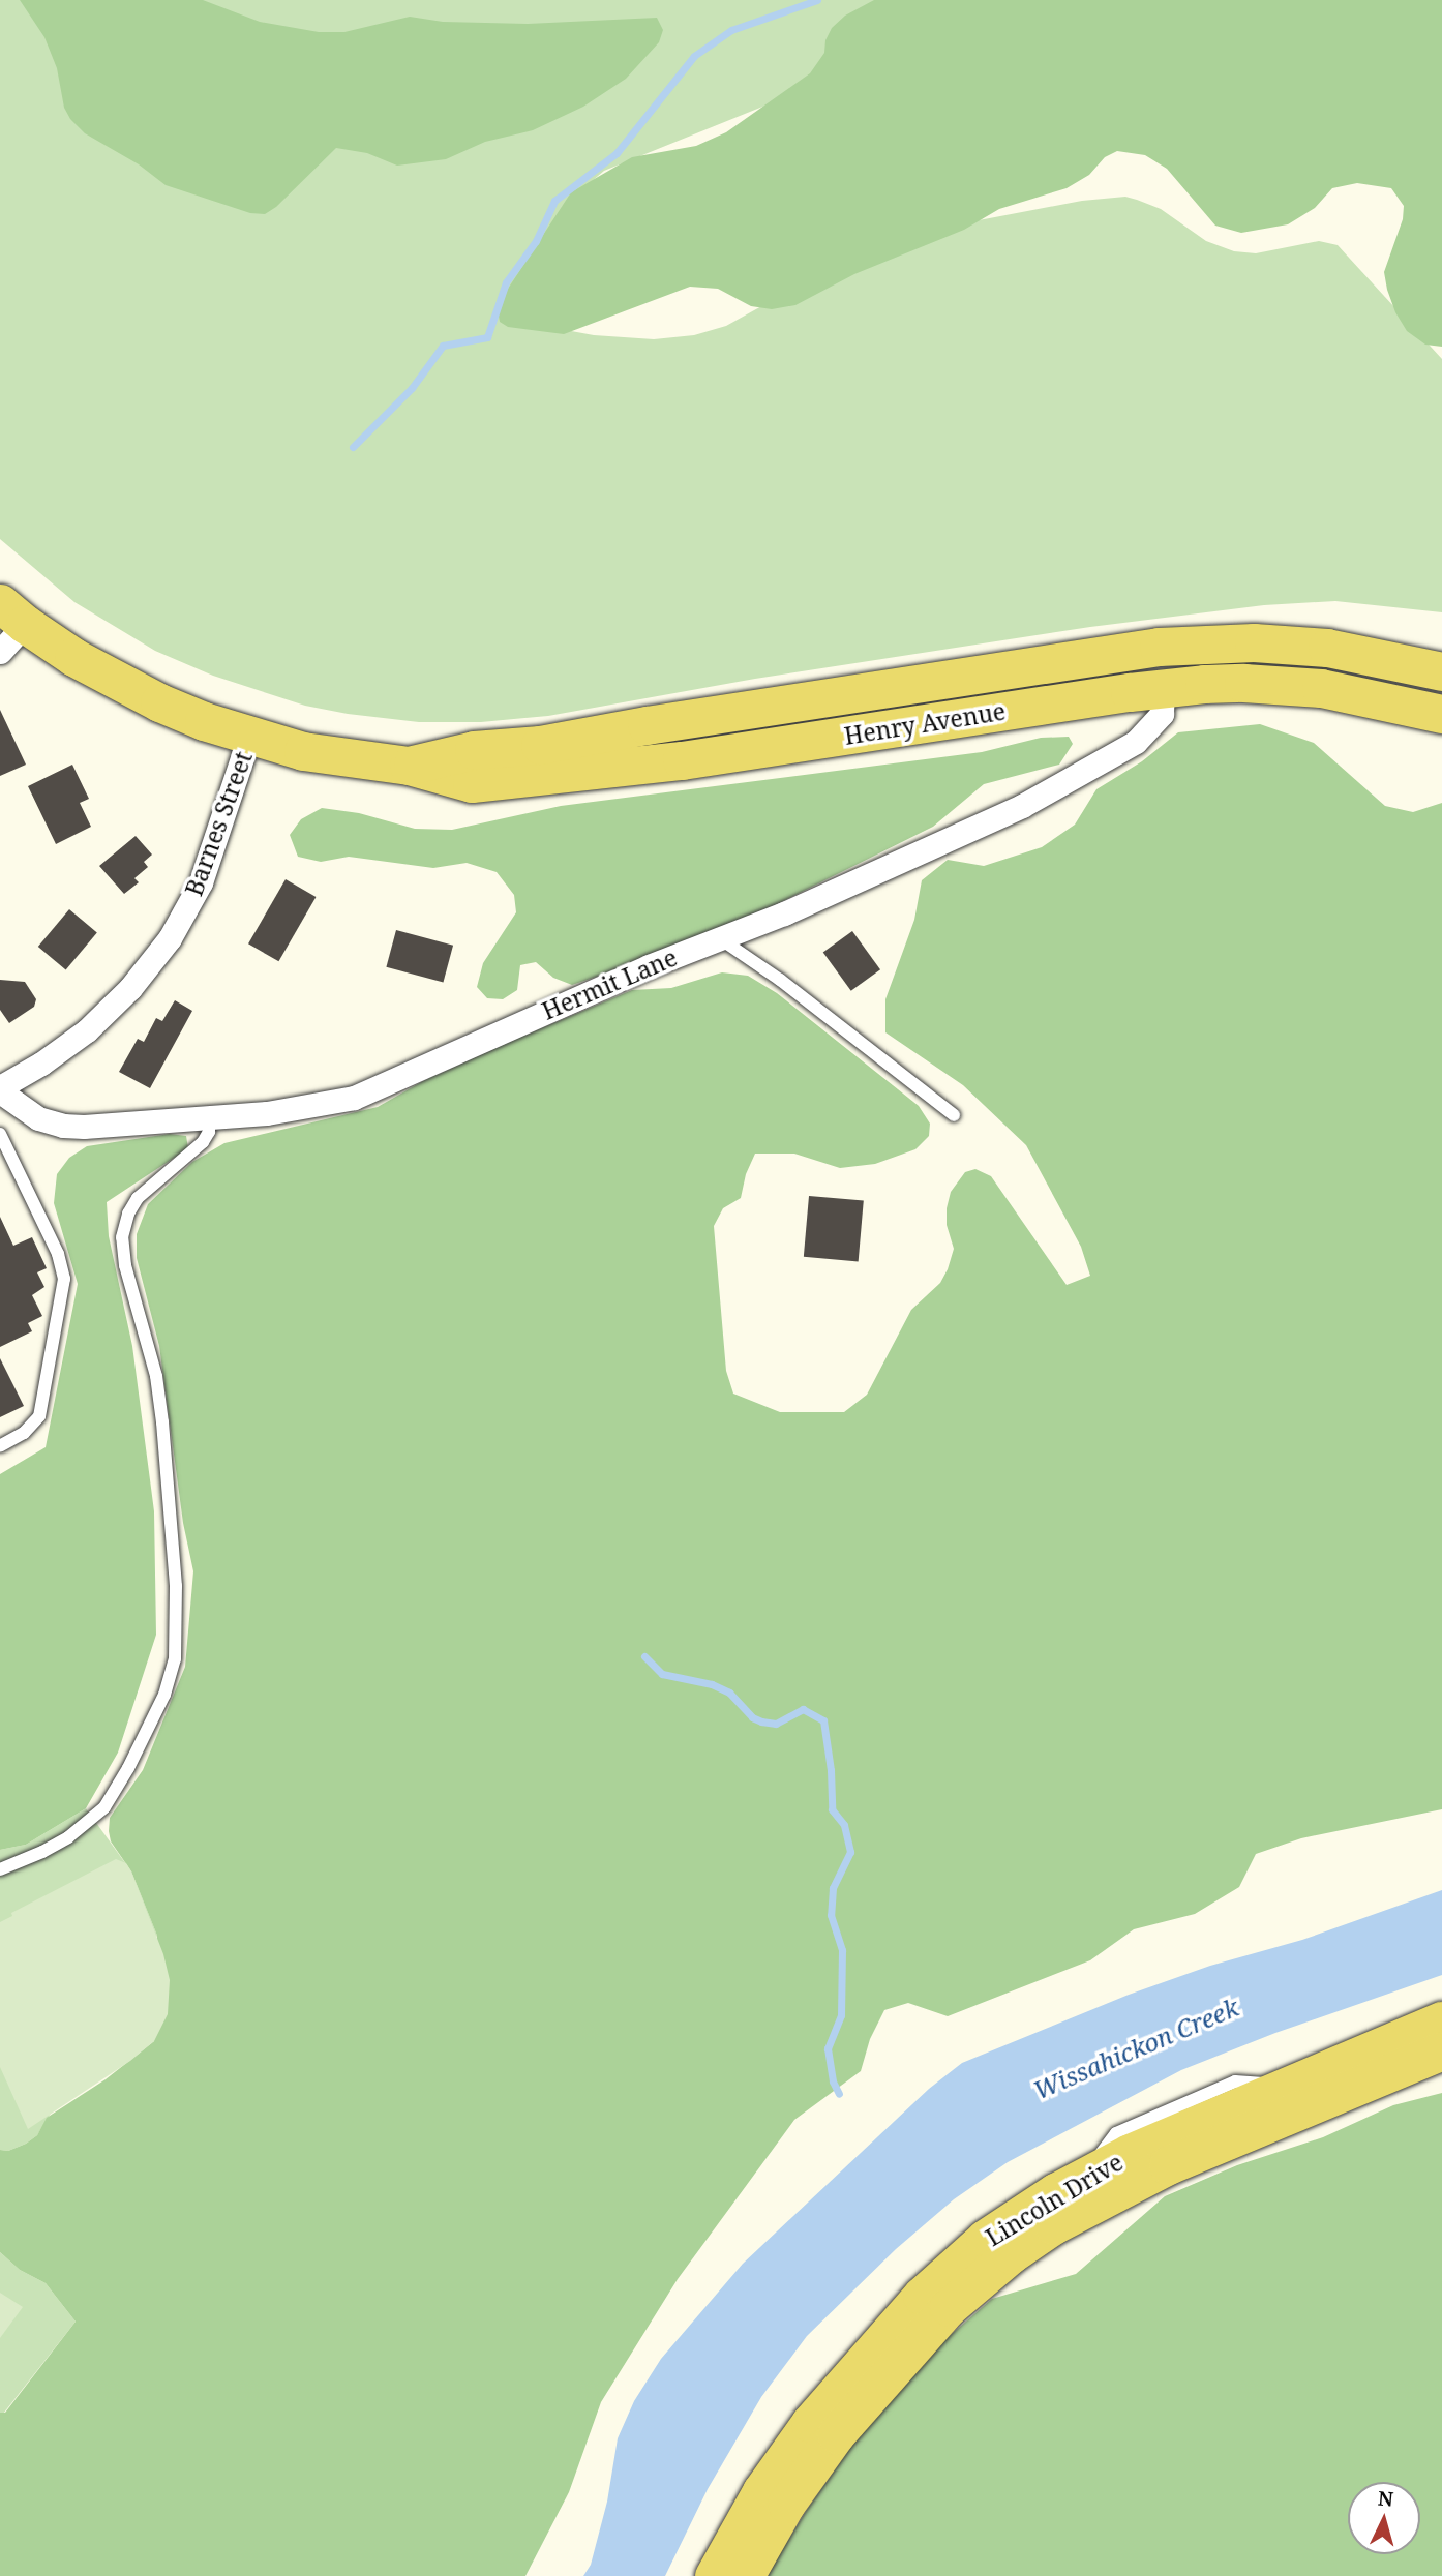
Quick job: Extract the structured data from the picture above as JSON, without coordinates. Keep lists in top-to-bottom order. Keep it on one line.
{"streets":{"main road":["Henry Avenue","Lincoln Drive"],"street":["Barnes Street","Hermit Lane"]},"crossings":[["Henry Avenue","Barnes Street"],["Henry Avenue","Hermit Lane"],["Barnes Street","Hermit Lane"]],"water":["Wissahickon Creek"],"north":"top"}
